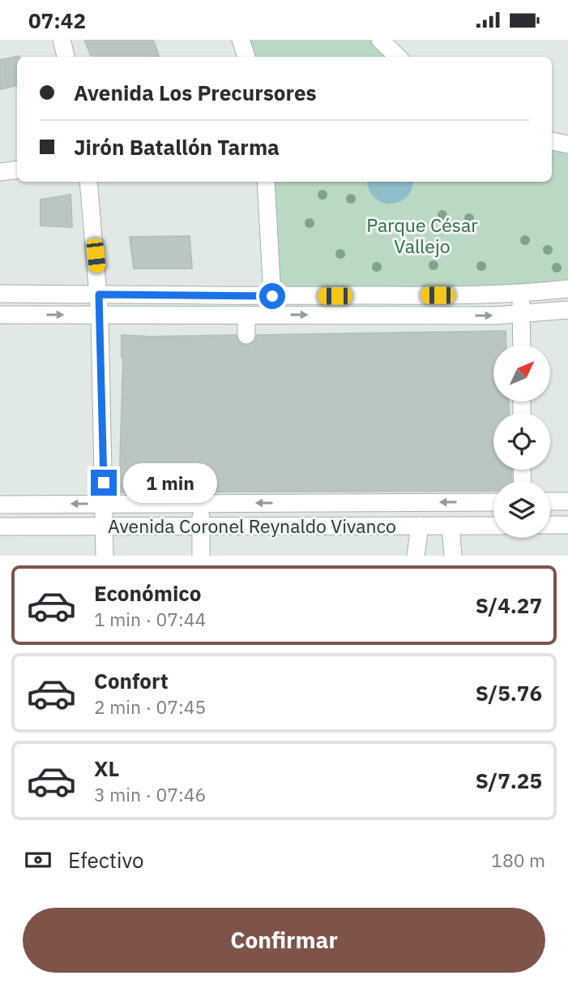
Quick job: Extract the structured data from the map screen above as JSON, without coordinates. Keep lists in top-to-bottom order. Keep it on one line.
{"streets":{"street":["Avenida Coronel Reynaldo Vivanco"]},"parks":["Parque César Vallejo"],"north":"top right","page":{"status":"07:42","banner":["Avenida Los Precursores","Jirón Batallón Tarma"],"bubble":"1 min","list":[{"name":"Económico","note":"1 min · 07:44","value":"S/4.27"},{"name":"Confort","note":"2 min · 07:45","value":"S/5.76"},{"name":"XL","note":"3 min · 07:46","value":"S/7.25"}],"pay":["Efectivo","180 m"],"buttons":"Confirmar"}}
